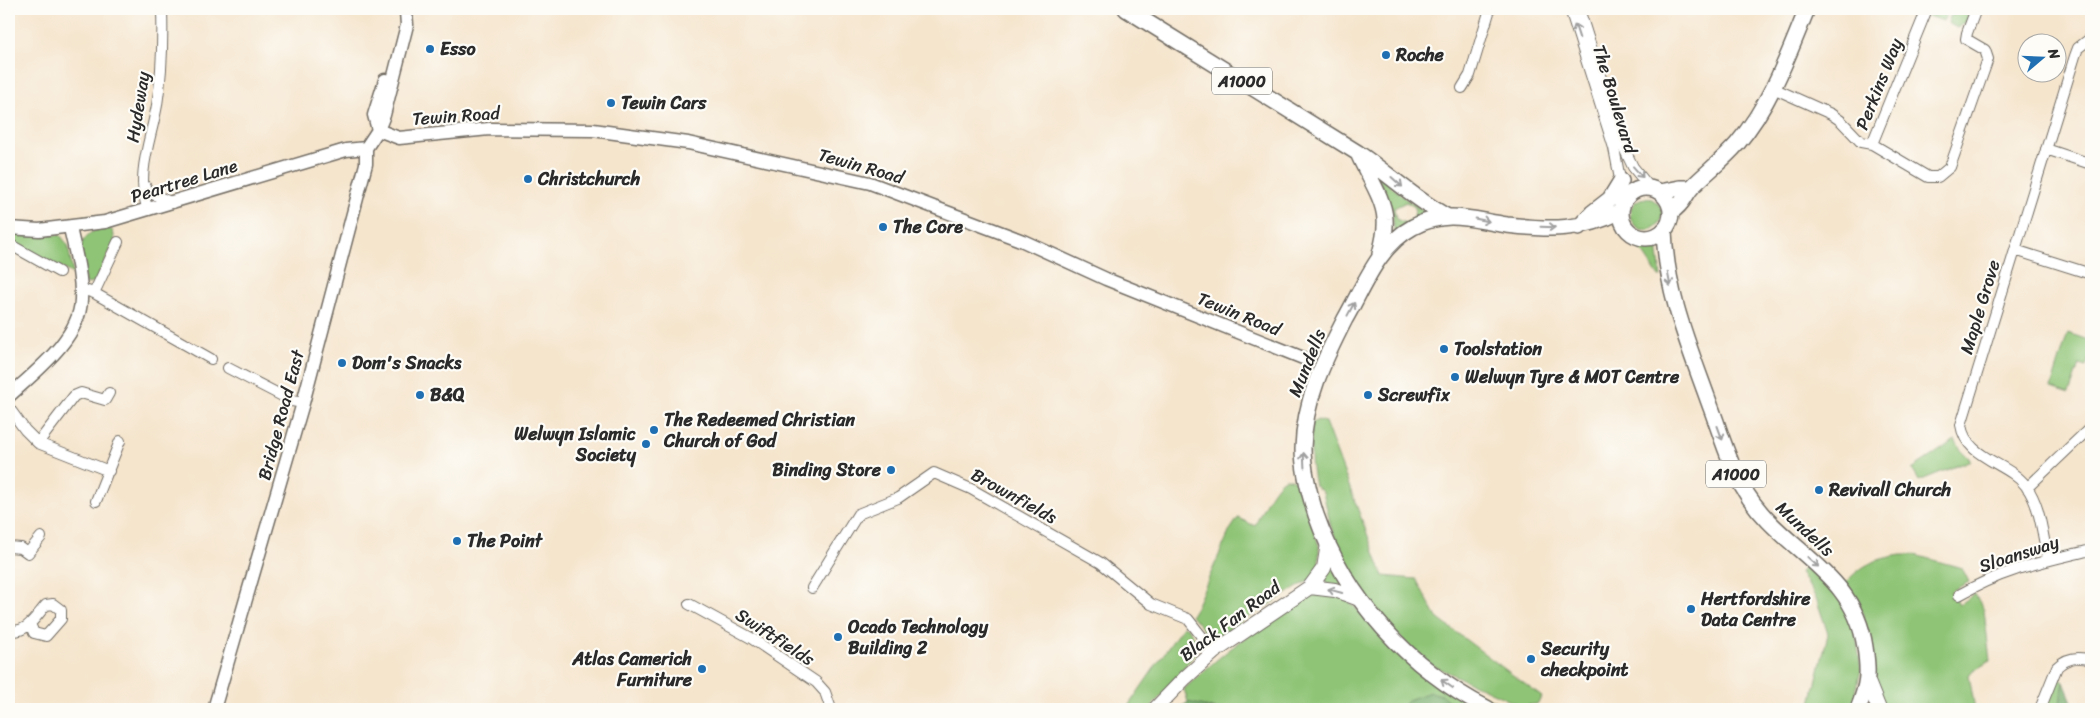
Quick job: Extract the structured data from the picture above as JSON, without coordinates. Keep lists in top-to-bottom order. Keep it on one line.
{"streets":{"main road":["A1000","Mundells","Black Fan Road"],"street":["Perkins Way","The Boulevard","Hydeway","Tewin Road","Peartree Lane","Maple Grove","Bridge Road East","Brownfields","Sloansway","Swiftfields"]},"crossings":[["A1000","The Boulevard"],["A1000","Mundells"],["The Boulevard","Mundells"],["Hydeway","Peartree Lane"],["Tewin Road","Bridge Road East"],["Peartree Lane","Bridge Road East"],["Maple Grove","Sloansway"],["Mundells","Black Fan Road"],["Brownfields","Black Fan Road"]],"places":["Esso","Roche","Tewin Cars","Christchurch","The Core","Toolstation","Dom's Snacks","Welwyn Tyre & MOT Centre","B&Q","Screwfix","The Redeemed Christian Church of God","Welwyn Islamic Society","Binding Store","Revivall Church","The Point","Hertfordshire Data Centre","Ocado Technology Building 2","Security checkpoint","Atlas Camerich Furniture"],"north":"right"}
